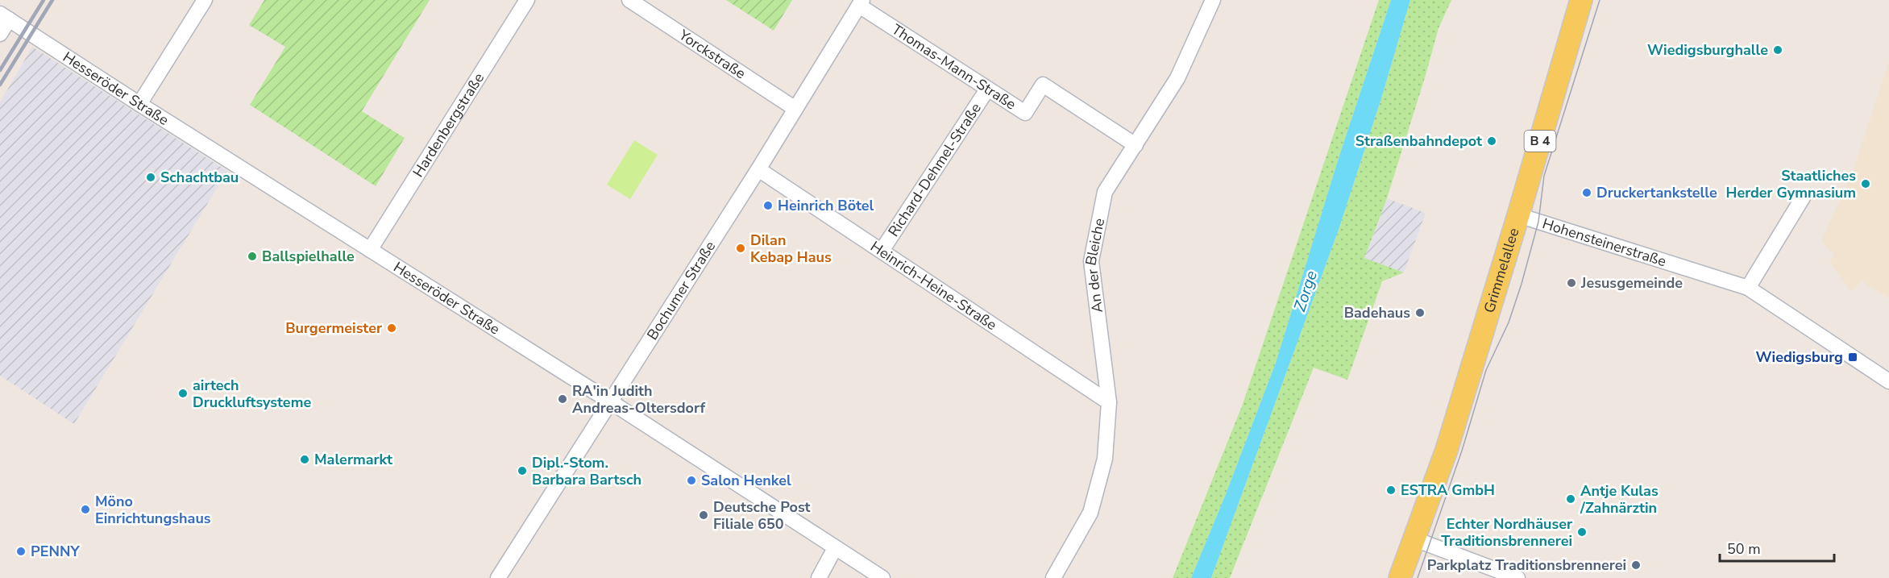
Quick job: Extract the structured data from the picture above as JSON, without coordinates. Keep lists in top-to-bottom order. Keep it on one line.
{"streets":{"main road":["B 4","Grimmelallee"],"street":["Yorckstraße","Thomas-Mann-Straße","Hesseröder Straße","Hardenbergstraße","Richard-Dehmel-Straße","Hohensteinerstraße","An der Bleiche","Heinrich-Heine-Straße","Bochumer Straße"]},"crossings":[["Yorckstraße","Bochumer Straße"],["Thomas-Mann-Straße","Richard-Dehmel-Straße"],["Thomas-Mann-Straße","An der Bleiche"],["Thomas-Mann-Straße","Bochumer Straße"],["Hesseröder Straße","Hardenbergstraße"],["Hesseröder Straße","Bochumer Straße"],["Richard-Dehmel-Straße","Heinrich-Heine-Straße"],["Hohensteinerstraße","Grimmelallee"],["An der Bleiche","Heinrich-Heine-Straße"],["Heinrich-Heine-Straße","Bochumer Straße"]],"water":["Zorge"],"places":{"other":["Wiedigsburghalle","Straßenbahndepot","Schachtbau","Staatliches Herder Gymnasium","Druckertankstelle","Heinrich Bötel","Dilan Kebap Haus","Ballspielhalle","Jesusgemeinde","Badehaus","Burgermeister","airtech Druckluftsysteme","RA'in Judith Andreas-Oltersdorf","Malermarkt","Dipl.-Stom. Barbara Bartsch","Salon Henkel","ESTRA GmbH","Antje Kulas /Zahnärztin","Möno Einrichtungshaus","Deutsche Post Filiale 650","Echter Nordhäuser Traditionsbrennerei","PENNY","Parkplatz Traditionsbrennerei"],"transit":["Wiedigsburg"]},"scale_bar":"50 m"}
